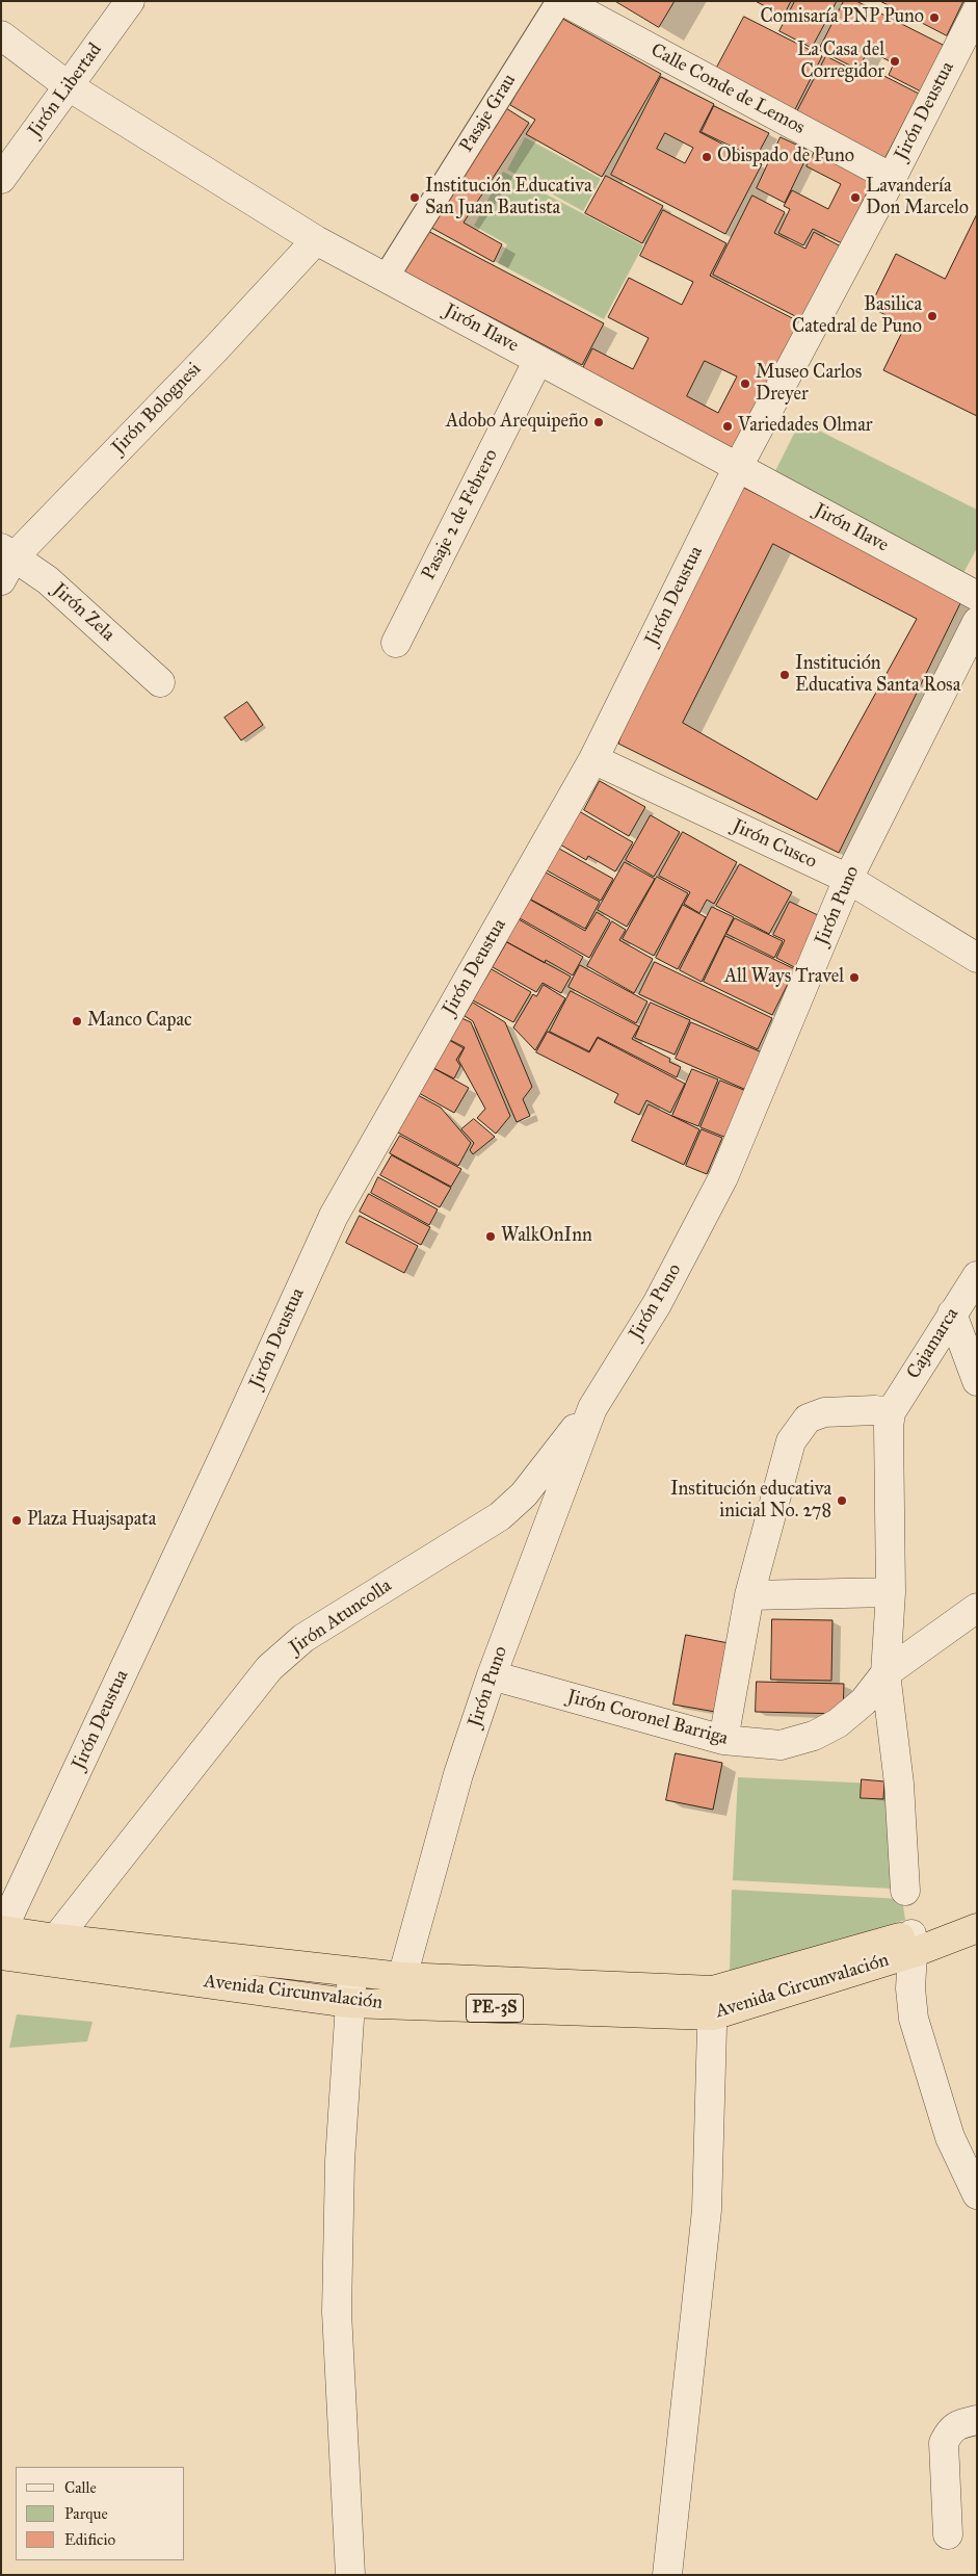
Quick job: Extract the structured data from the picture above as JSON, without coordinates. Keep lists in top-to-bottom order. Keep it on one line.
{"streets":{"highway":["Avenida Circunvalación","PE-3S"],"street":["Calle Conde de Lemos","Jirón Libertad","Jirón Deustua","Pasaje Grau","Jirón Ilave","Jirón Bolognesi","Pasaje 2 de Febrero","Jirón Zela","Jirón Cusco","Jirón Puno","Cajamarca","Jirón Atuncolla","Jirón Coronel Barriga"]},"crossings":[["Calle Conde de Lemos","Jirón Deustua"],["Calle Conde de Lemos","Pasaje Grau"],["Jirón Libertad","Jirón Ilave"],["Jirón Deustua","Jirón Ilave"],["Jirón Deustua","Jirón Cusco"],["Jirón Deustua","Avenida Circunvalación"],["Pasaje Grau","Jirón Ilave"],["Jirón Ilave","Jirón Bolognesi"],["Jirón Ilave","Pasaje 2 de Febrero"],["Jirón Bolognesi","Jirón Zela"],["Jirón Cusco","Jirón Puno"],["Jirón Puno","Jirón Atuncolla"],["Jirón Puno","Jirón Coronel Barriga"],["Jirón Puno","Avenida Circunvalación"],["Jirón Atuncolla","Avenida Circunvalación"]],"places":["Comisaría PNP Puno","La Casa del Corregidor","Obispado de Puno","Institución Educativa San Juan Bautista","Lavandería Don Marcelo","Basilica Catedral de Puno","Museo Carlos Dreyer","Adobo Arequipeño","Variedades Olmar","Institución Educativa Santa Rosa","All Ways Travel","Manco Capac","WalkOnInn","Institución educativa inicial No. 278","Plaza Huajsapata"],"legend":["Calle","Parque","Edificio"]}
